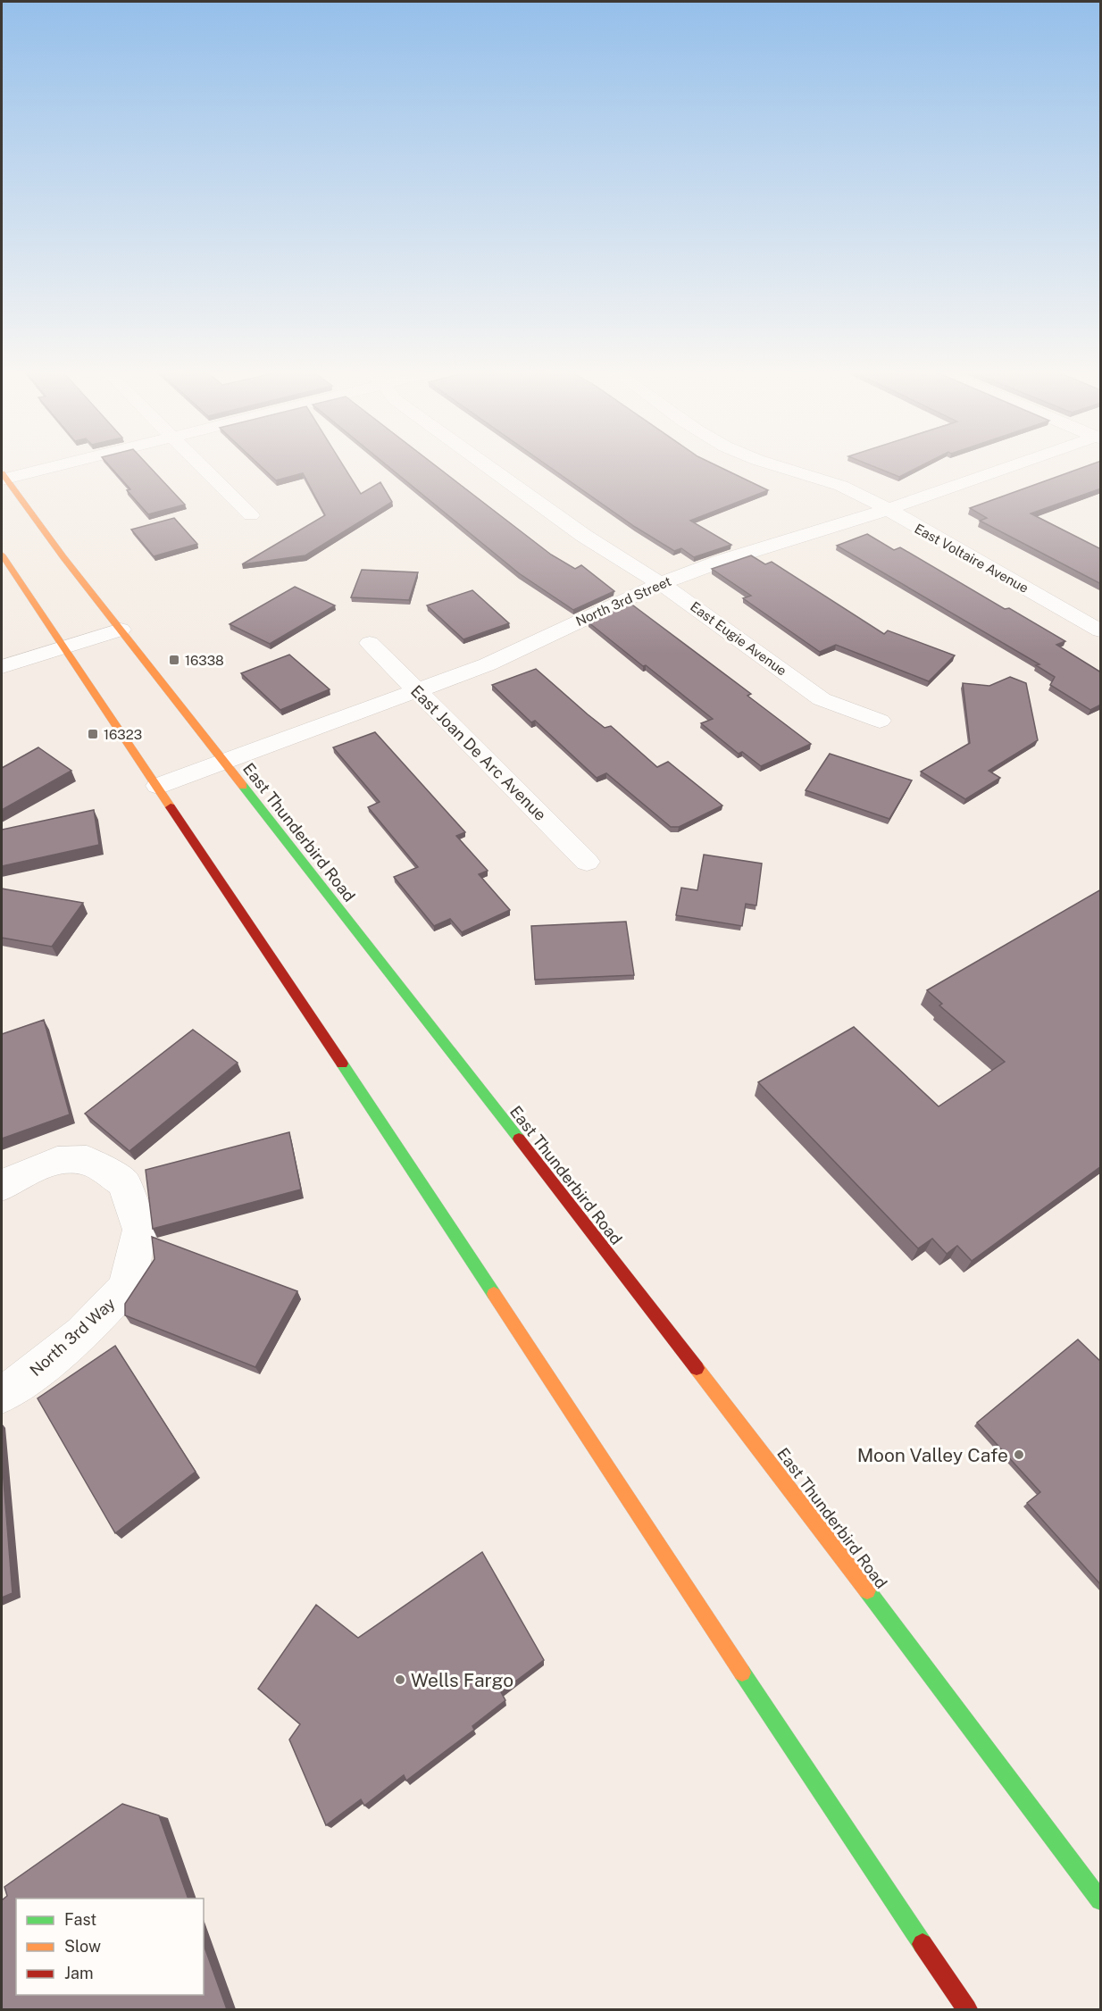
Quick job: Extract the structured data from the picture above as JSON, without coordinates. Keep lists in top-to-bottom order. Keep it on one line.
{"streets":{"main road":["East Thunderbird Road"],"street":["East Voltaire Avenue","North 3rd Street","East Eugie Avenue","East Joan De Arc Avenue","North 3rd Way"]},"crossings":[["East Voltaire Avenue","North 3rd Street"],["North 3rd Street","East Eugie Avenue"],["North 3rd Street","East Joan De Arc Avenue"],["North 3rd Street","East Thunderbird Road"]],"places":{"transit":["16338","16323"],"other":["Moon Valley Cafe","Wells Fargo"]},"legend":["Fast","Slow","Jam"]}
